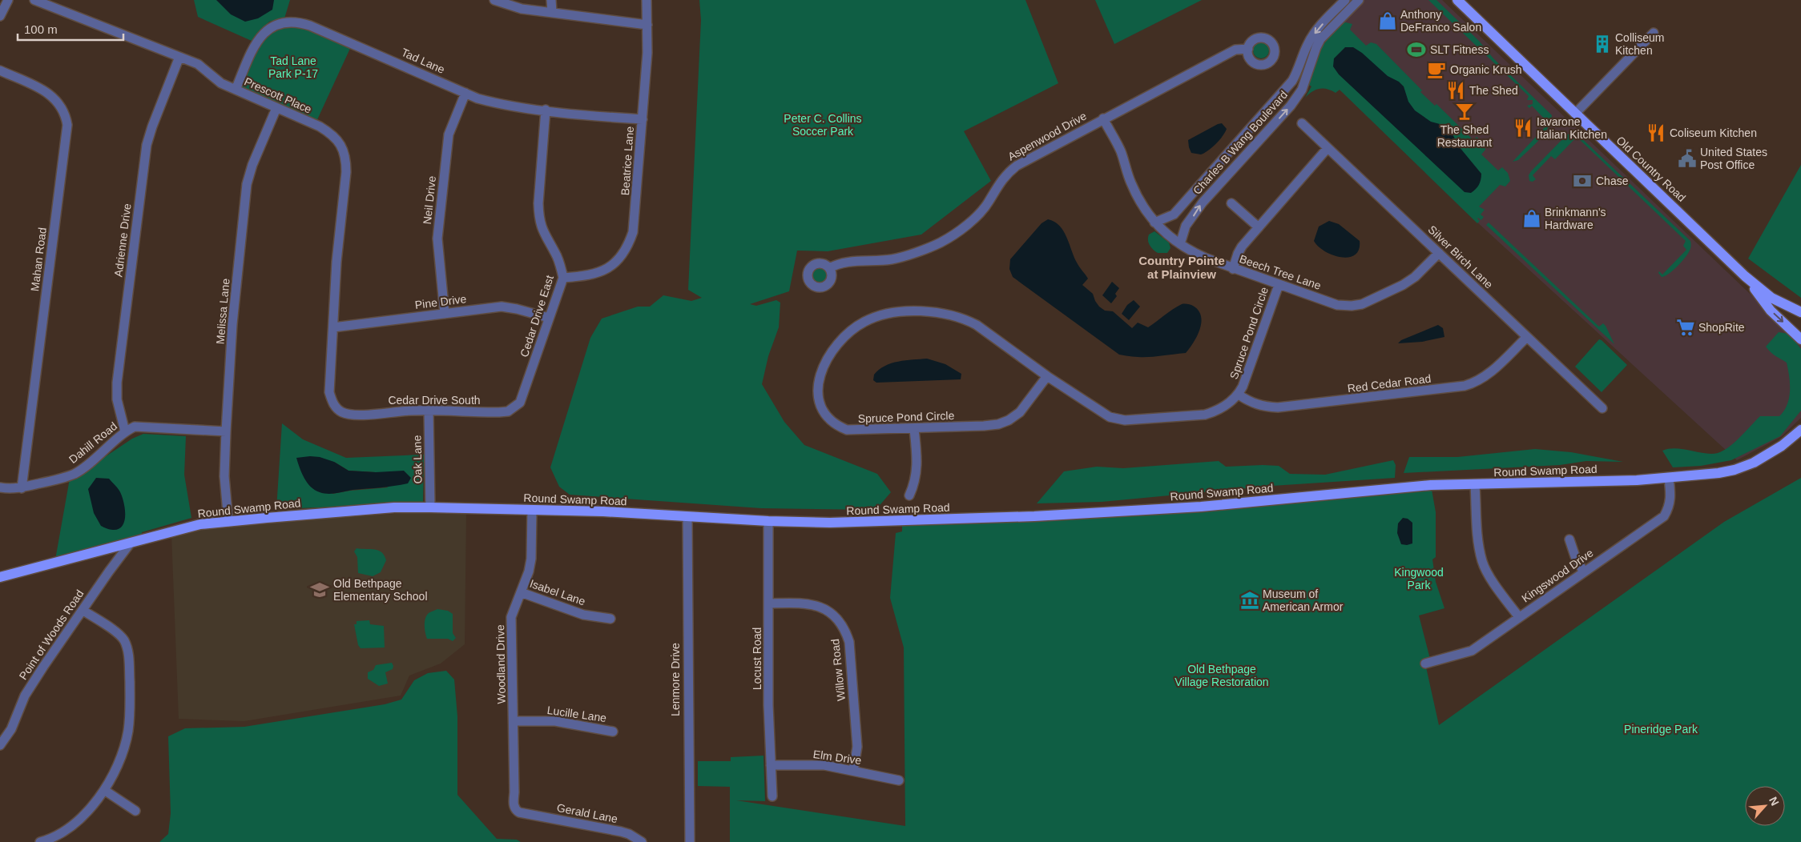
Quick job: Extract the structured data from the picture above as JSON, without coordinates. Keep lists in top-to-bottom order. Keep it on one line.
{"streets":{"main road":["Old Country Road","Round Swamp Road"],"street":["Tad Lane","Prescott Place","Aspenwood Drive","Charles B Wang Boulevard","Beatrice Lane","Neil Drive","Adrienne Drive","Silver Birch Lane","Mahan Road","Beech Tree Lane","Pine Drive","Melissa Lane","Cedar Drive East","Spruce Pond Circle","Red Cedar Road","Cedar Drive South","Dahill Road","Oak Lane","Kingswood Drive","Isabel Lane","Point of Woods Road","Locust Road","Woodland Drive","Willow Road","Lenmore Drive","Lucille Lane","Elm Drive","Gerald Lane"]},"crossings":[["Tad Lane","Prescott Place"],["Tad Lane","Beatrice Lane"],["Tad Lane","Neil Drive"],["Tad Lane","Cedar Drive East"],["Prescott Place","Adrienne Drive"],["Prescott Place","Pine Drive"],["Prescott Place","Melissa Lane"],["Prescott Place","Cedar Drive South"],["Aspenwood Drive","Beech Tree Lane"],["Charles B Wang Boulevard","Beech Tree Lane"],["Beatrice Lane","Cedar Drive East"],["Neil Drive","Pine Drive"],["Adrienne Drive","Dahill Road"],["Silver Birch Lane","Beech Tree Lane"],["Silver Birch Lane","Red Cedar Road"],["Mahan Road","Dahill Road"],["Beech Tree Lane","Spruce Pond Circle"],["Pine Drive","Cedar Drive East"],["Melissa Lane","Dahill Road"],["Melissa Lane","Round Swamp Road"],["Cedar Drive East","Cedar Drive South"],["Spruce Pond Circle","Red Cedar Road"],["Cedar Drive South","Oak Lane"],["Oak Lane","Round Swamp Road"],["Round Swamp Road","Kingswood Drive"],["Round Swamp Road","Point of Woods Road"],["Round Swamp Road","Locust Road"],["Round Swamp Road","Woodland Drive"],["Round Swamp Road","Lenmore Drive"],["Isabel Lane","Woodland Drive"],["Locust Road","Willow Road"],["Locust Road","Elm Drive"],["Woodland Drive","Lucille Lane"],["Woodland Drive","Gerald Lane"],["Willow Road","Elm Drive"]],"districts":["Country Pointe at Plainview"],"parks":["Tad Lane Park P-17","Peter C. Collins Soccer Park","Kingwood Park","Old Bethpage Village Restoration","Pineridge Park"],"places":{"shop":["Anthony DeFranco Salon","Brinkmann's Hardware"],"building":["Colliseum Kitchen"],"sports":["SLT Fitness"],"cafe":["Organic Krush"],"restaurant":["The Shed","Iavarone Italian Kitchen","Coliseum Kitchen"],"bar":["The Shed Restaurant"],"public building":["United States Post Office"],"bank":["Chase"],"supermarket":["ShopRite"],"school or university":["Old Bethpage Elementary School"],"museum":["Museum of American Armor"]},"scale_bar":"100 m","north":"top right"}
